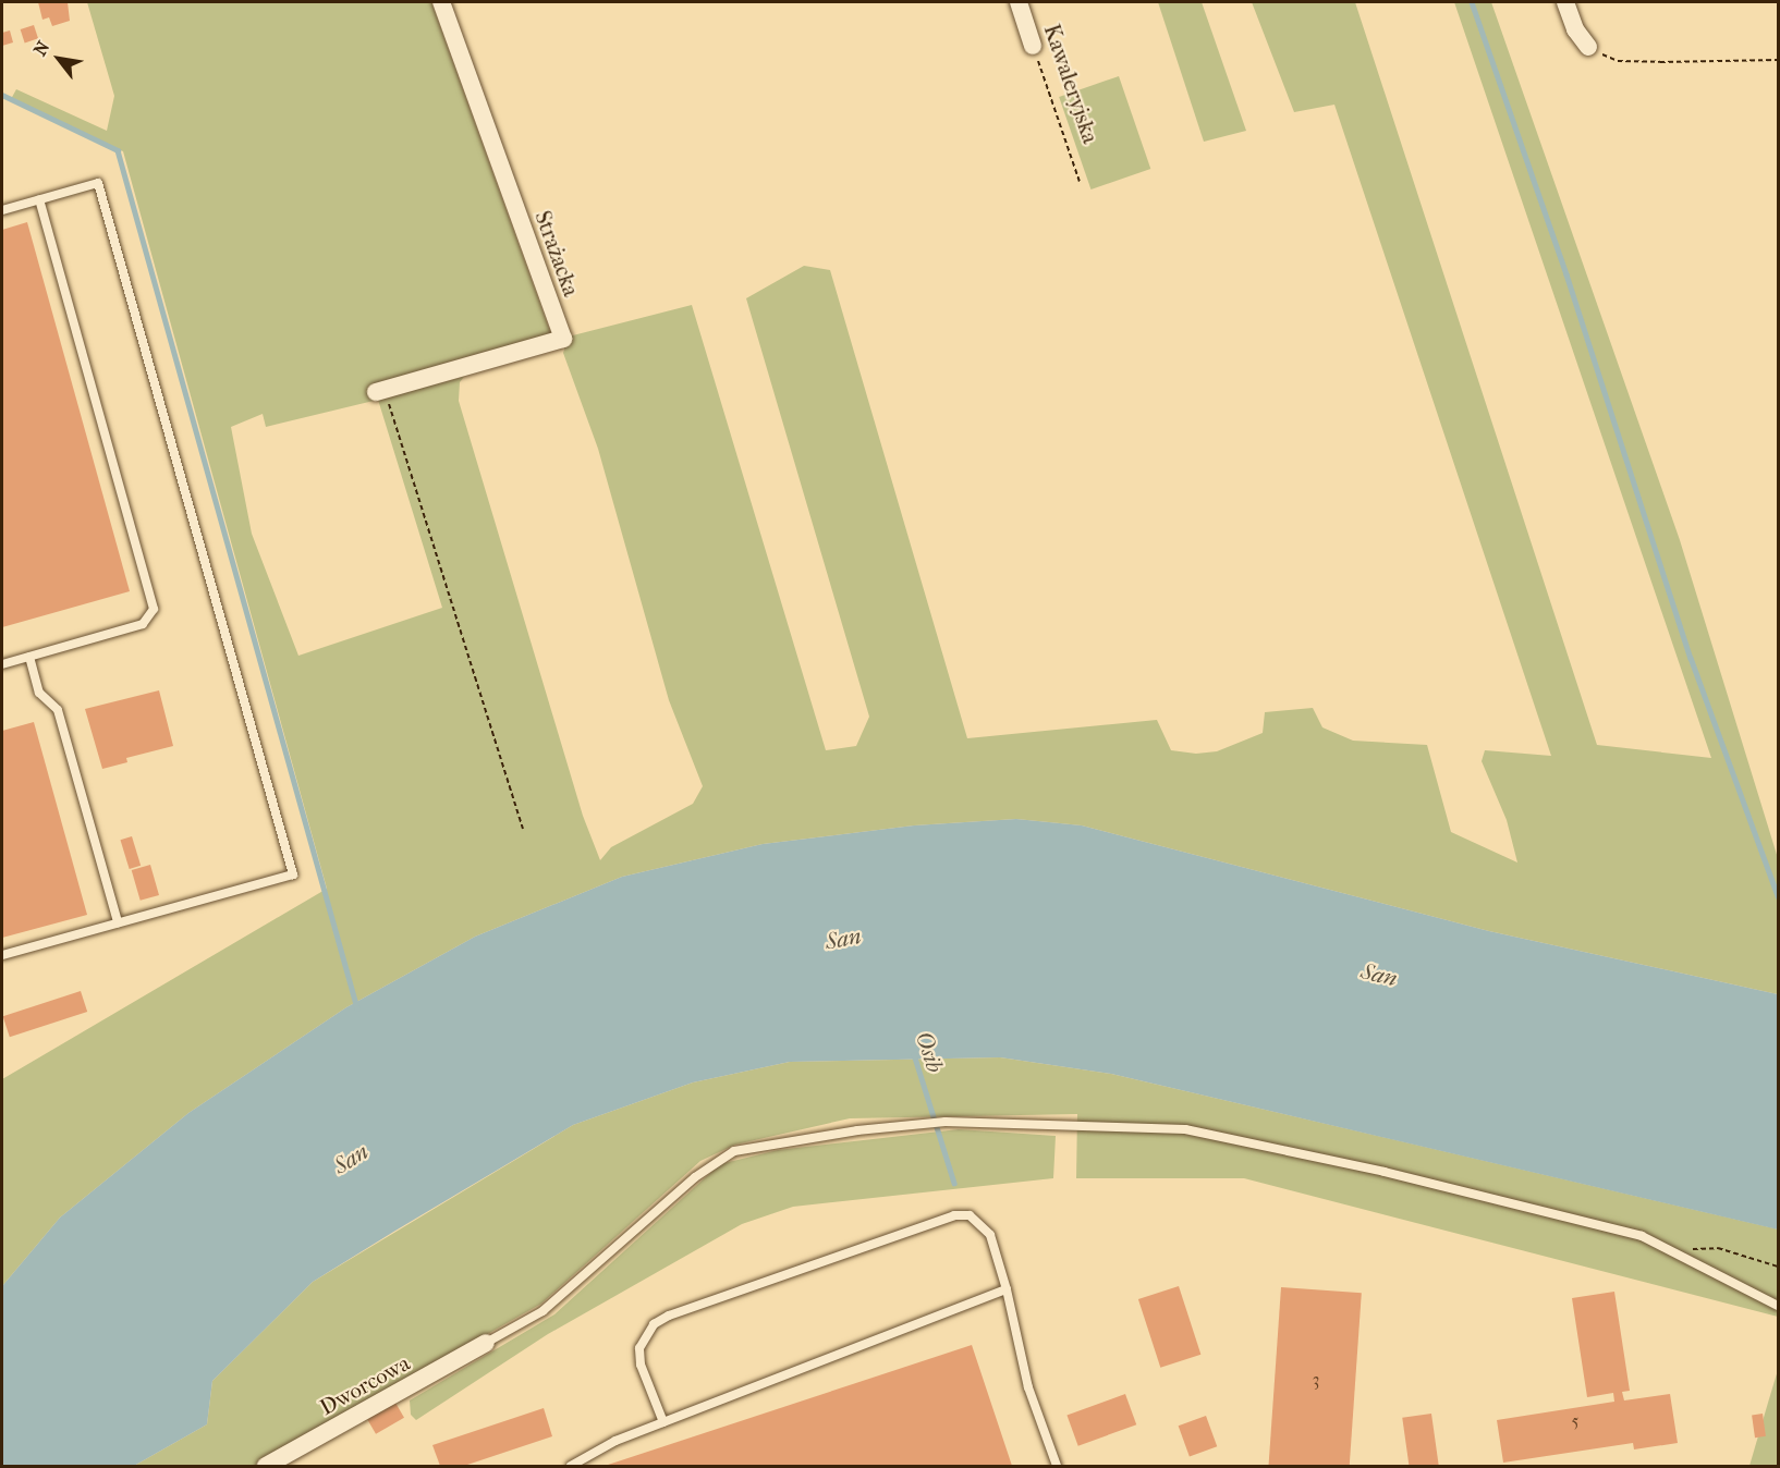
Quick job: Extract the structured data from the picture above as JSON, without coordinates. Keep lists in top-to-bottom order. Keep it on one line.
{"streets":{"street":["Kawaleryjska","Strażacka","Dworcowa"]},"water":["San","Osib"],"house_numbers":["3","5"],"north":"top left"}
